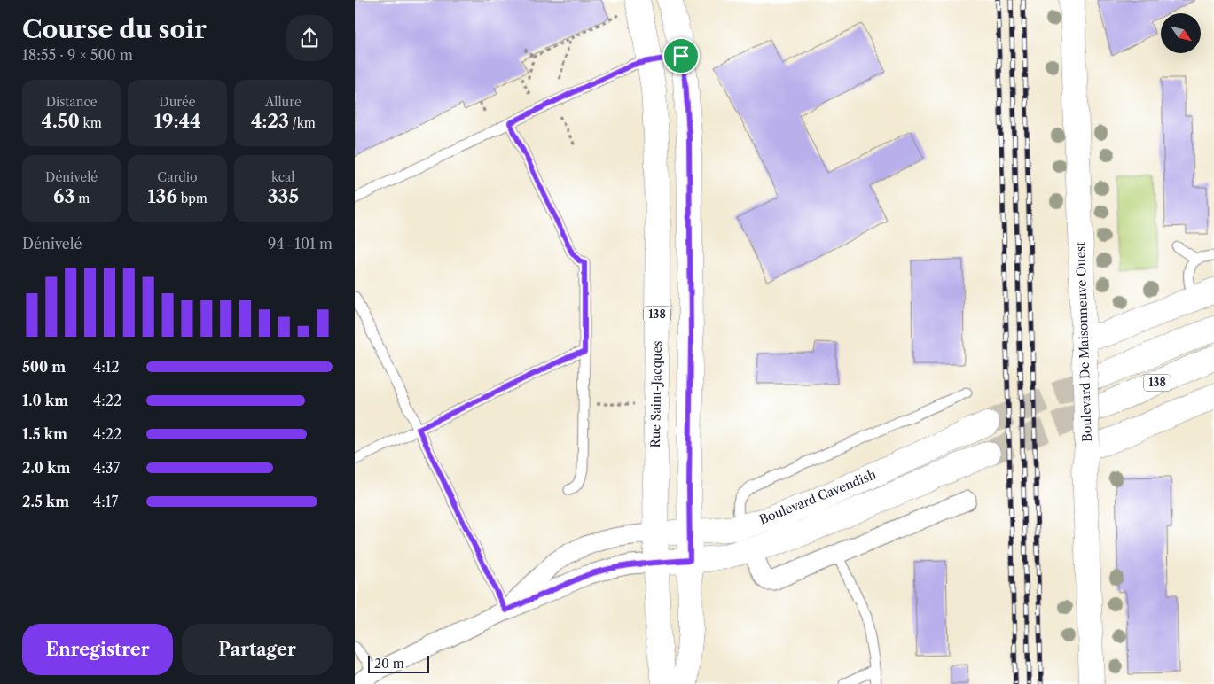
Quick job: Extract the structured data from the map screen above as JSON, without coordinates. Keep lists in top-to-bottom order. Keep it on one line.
{"streets":{"main road":["138","Boulevard De Maisonneuve Ouest","Rue Saint-Jacques","Boulevard Cavendish"]},"crossings":[["138","Boulevard De Maisonneuve Ouest"],["Rue Saint-Jacques","Boulevard Cavendish"]],"scale_bar":"20 m","north":"bottom right","page":{"heading":["Course du soir","18:55 · 9 × 500 m"],"stats":[["Distance","4.50 km"],["Durée","19:44"],["Allure","4:23 /km"],["Dénivelé","63 m"],["Cardio","136 bpm"],["kcal","335"]],"chart":["Dénivelé","94–101 m"],"list":[{"name":"500 m","note":"4:12"},{"name":"1.0 km","note":"4:22"},{"name":"1.5 km","note":"4:22"},{"name":"2.0 km","note":"4:37"},{"name":"2.5 km","note":"4:17"}],"buttons":["Enregistrer","Partager"],"scale":"20 m"}}
